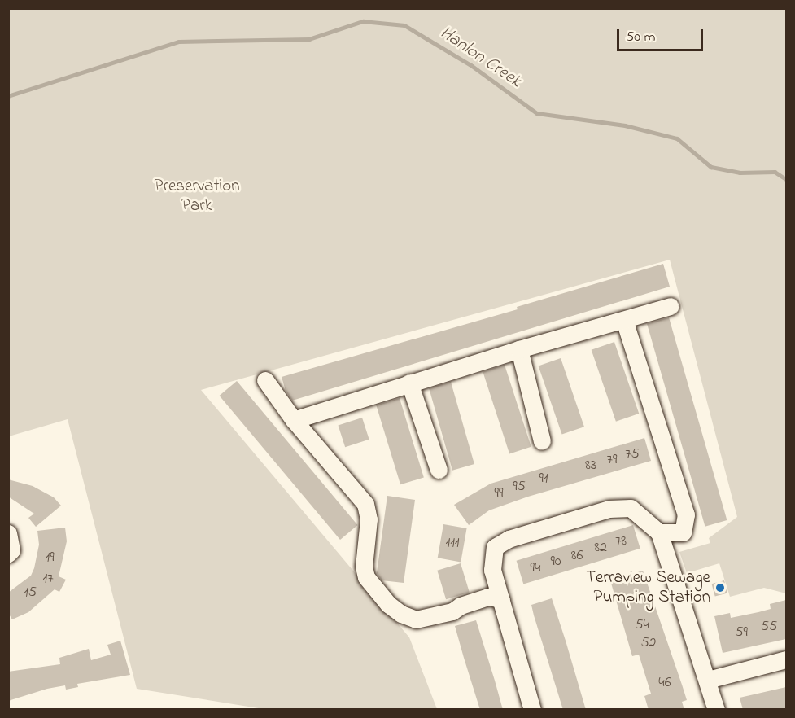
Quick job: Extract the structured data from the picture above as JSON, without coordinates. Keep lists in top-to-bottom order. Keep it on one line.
{"water":["Hanlon Creek"],"parks":["Preservation Park"],"places":["Terraview Sewage Pumping Station"],"house_numbers":["75","79","83","91","95","99","78","111","82","86","19","90","94","17","15","54","55","59","52","46"],"scale_bar":"50 m"}
